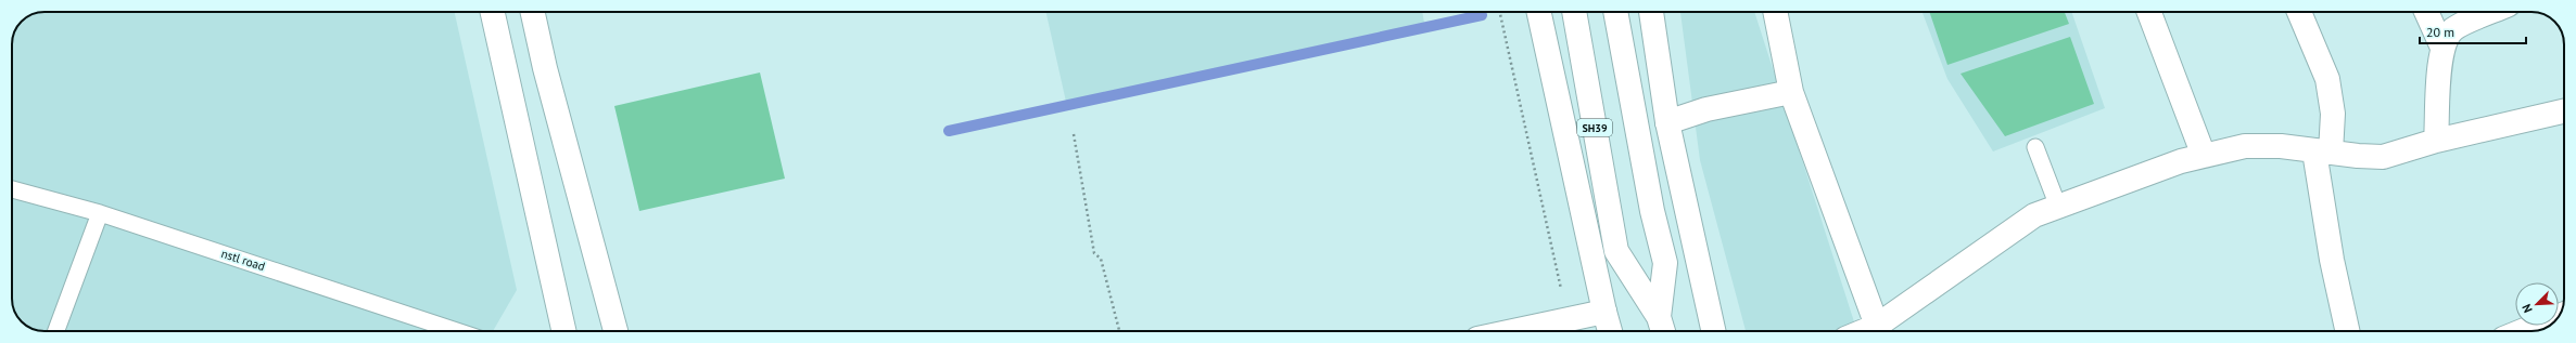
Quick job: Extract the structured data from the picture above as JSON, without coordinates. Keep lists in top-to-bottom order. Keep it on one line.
{"streets":{"street":["SH39"],"lane":["nstl road"]},"scale_bar":"20 m","north":"bottom left"}
